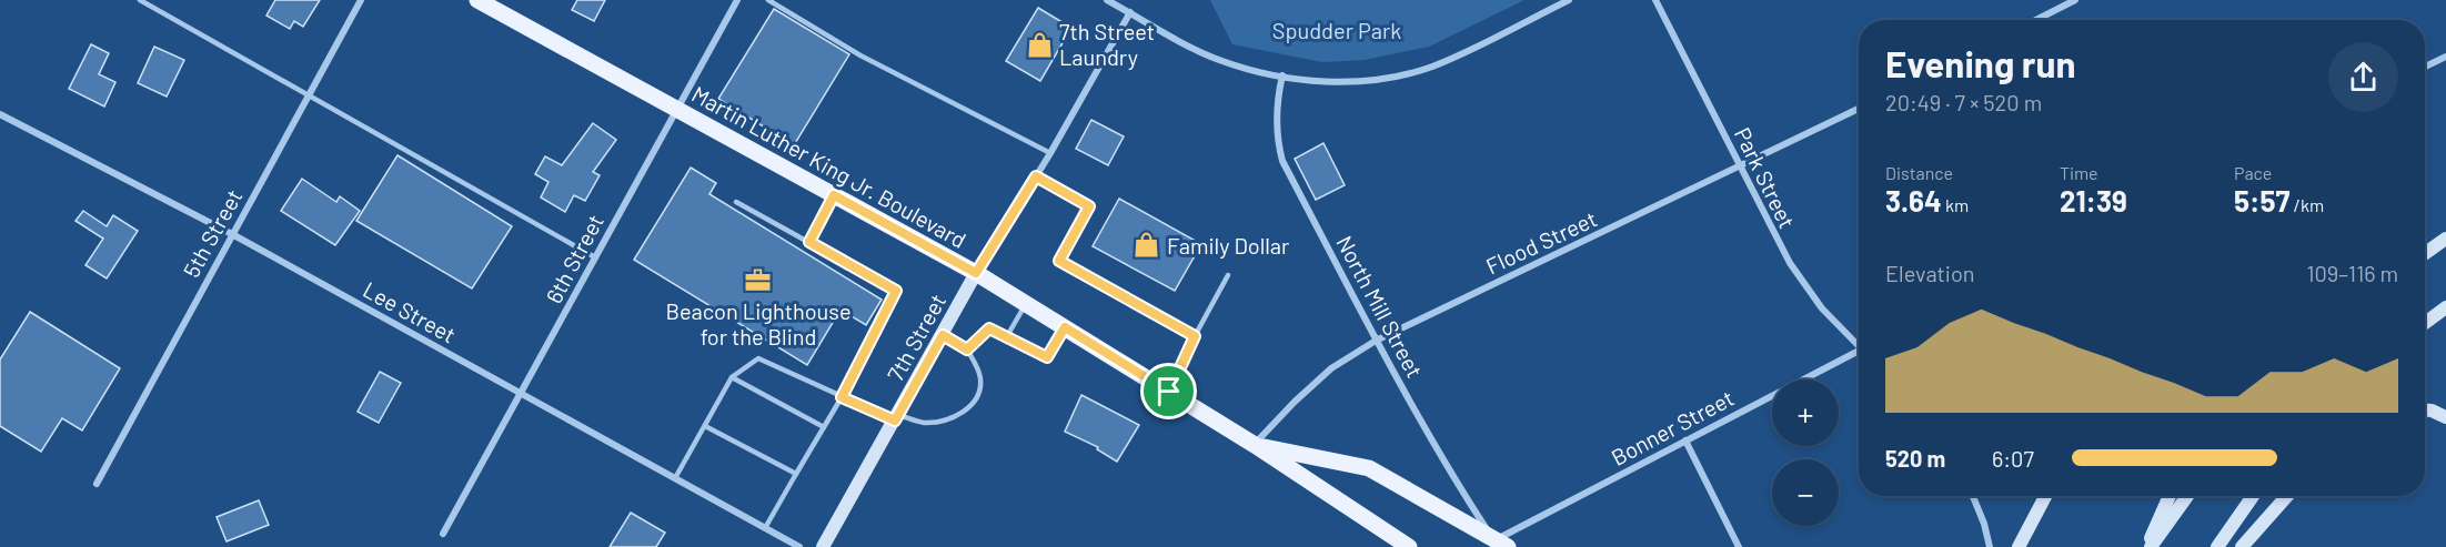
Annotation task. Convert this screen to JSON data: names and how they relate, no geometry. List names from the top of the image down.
{
  "streets": {
    "main road": ["Martin Luther King Jr. Boulevard"],
    "street": [
      "Park Street",
      "5th Street",
      "Flood Street",
      "6th Street",
      "North Mill Street",
      "Lee Street",
      "7th Street",
      "Bonner Street"
    ]
  },
  "crossings": [
    ["Martin Luther King Jr. Boulevard", "Flood Street"],
    ["Martin Luther King Jr. Boulevard", "6th Street"],
    ["Martin Luther King Jr. Boulevard", "North Mill Street"],
    ["Martin Luther King Jr. Boulevard", "7th Street"],
    ["Martin Luther King Jr. Boulevard", "Bonner Street"],
    ["Park Street", "Flood Street"],
    ["5th Street", "Lee Street"],
    ["Flood Street", "North Mill Street"],
    ["6th Street", "Lee Street"],
    ["North Mill Street", "Bonner Street"]
  ],
  "parks": ["Spudder Park"],
  "places": {
    "shop": ["7th Street Laundry", "Family Dollar"],
    "office": ["Beacon Lighthouse for the Blind"]
  },
  "page": {
    "heading": ["Evening run", "20:49 · 7 × 520 m"],
    "stats": [
      ["Distance", "3.64 km"],
      ["Time", "21:39"],
      ["Pace", "5:57 /km"]
    ],
    "chart": ["Elevation", "109–116 m"],
    "map_buttons": ["+", "−"],
    "list": [
      {
        "name": "520 m",
        "note": "6:07"
      }
    ]
  }
}
